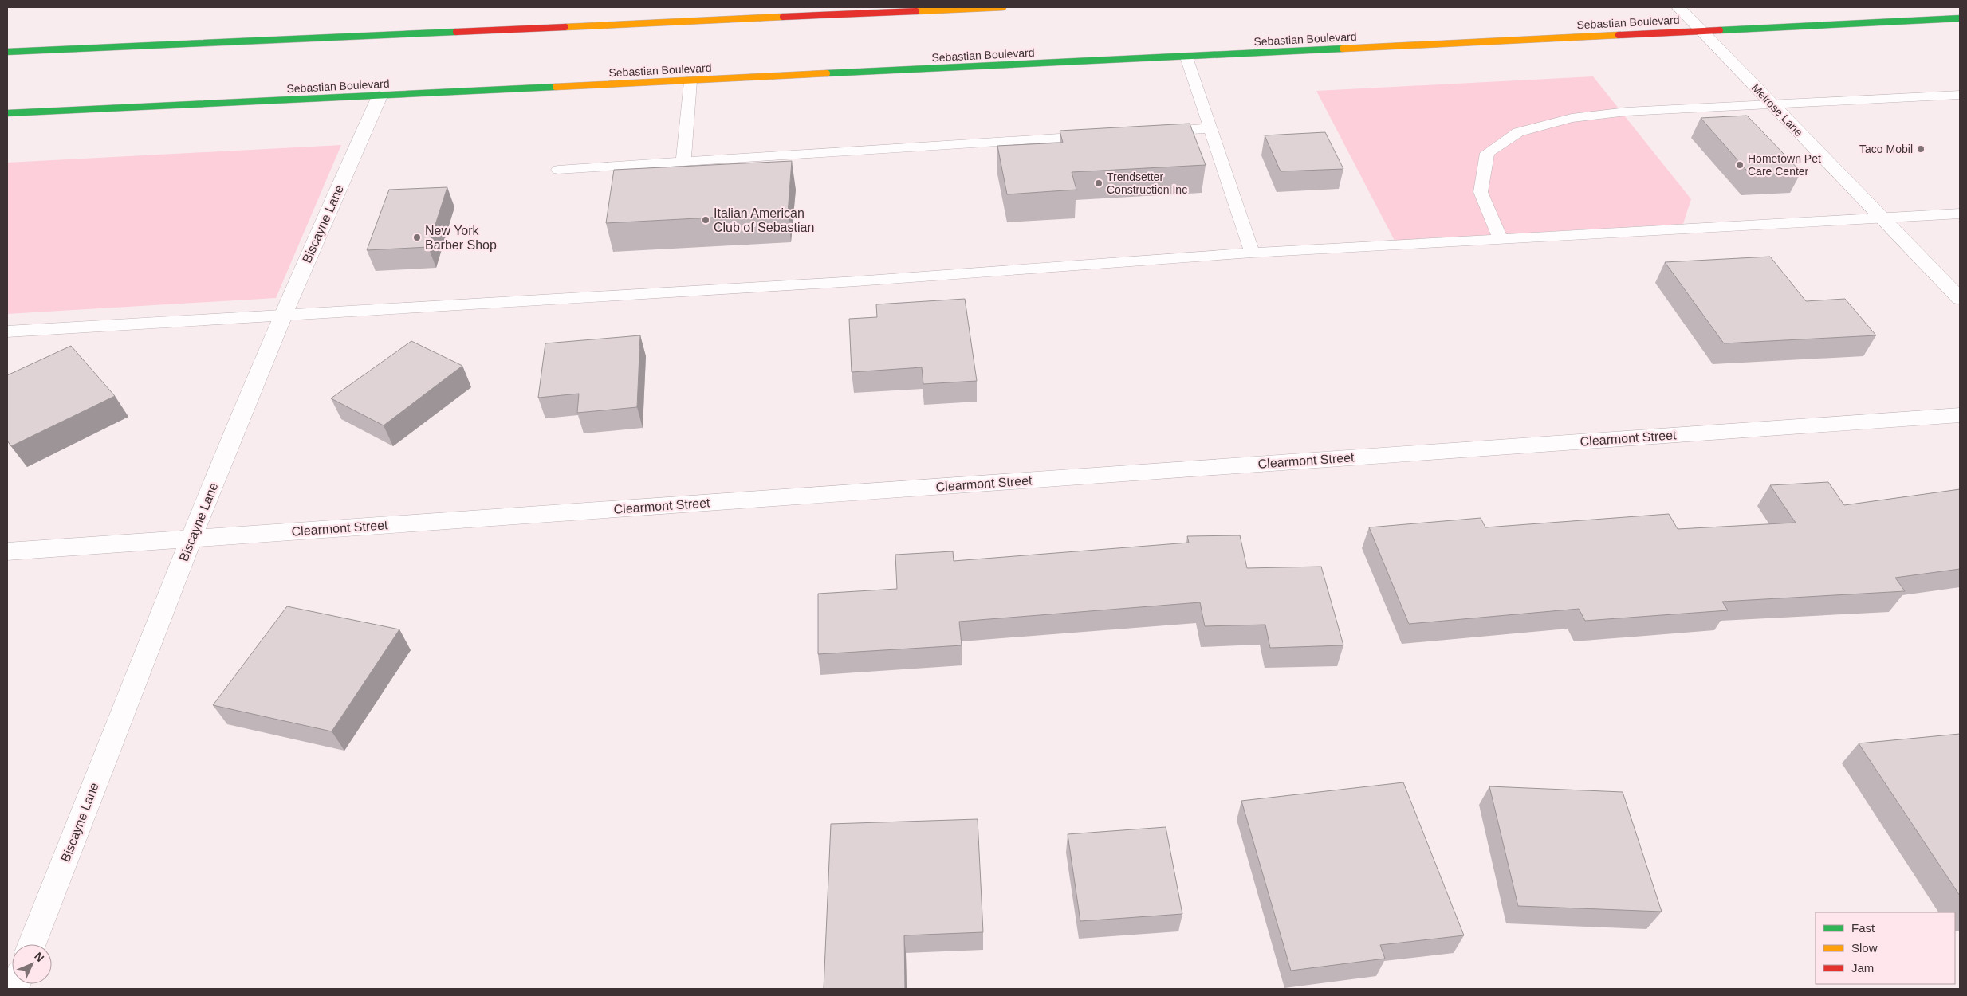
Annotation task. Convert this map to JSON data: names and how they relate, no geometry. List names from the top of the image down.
{
  "streets": {
    "main road": ["Sebastian Boulevard"],
    "street": ["Melrose Lane", "Biscayne Lane", "Clearmont Street"]
  },
  "crossings": [
    ["Sebastian Boulevard", "Melrose Lane"],
    ["Sebastian Boulevard", "Biscayne Lane"],
    ["Biscayne Lane", "Clearmont Street"]
  ],
  "places": [
    "Taco Mobil",
    "Hometown Pet Care Center",
    "Trendsetter Construction Inc",
    "Italian American Club of Sebastian",
    "New York Barber Shop"
  ],
  "legend": ["Fast", "Slow", "Jam"],
  "north": "top right"
}
